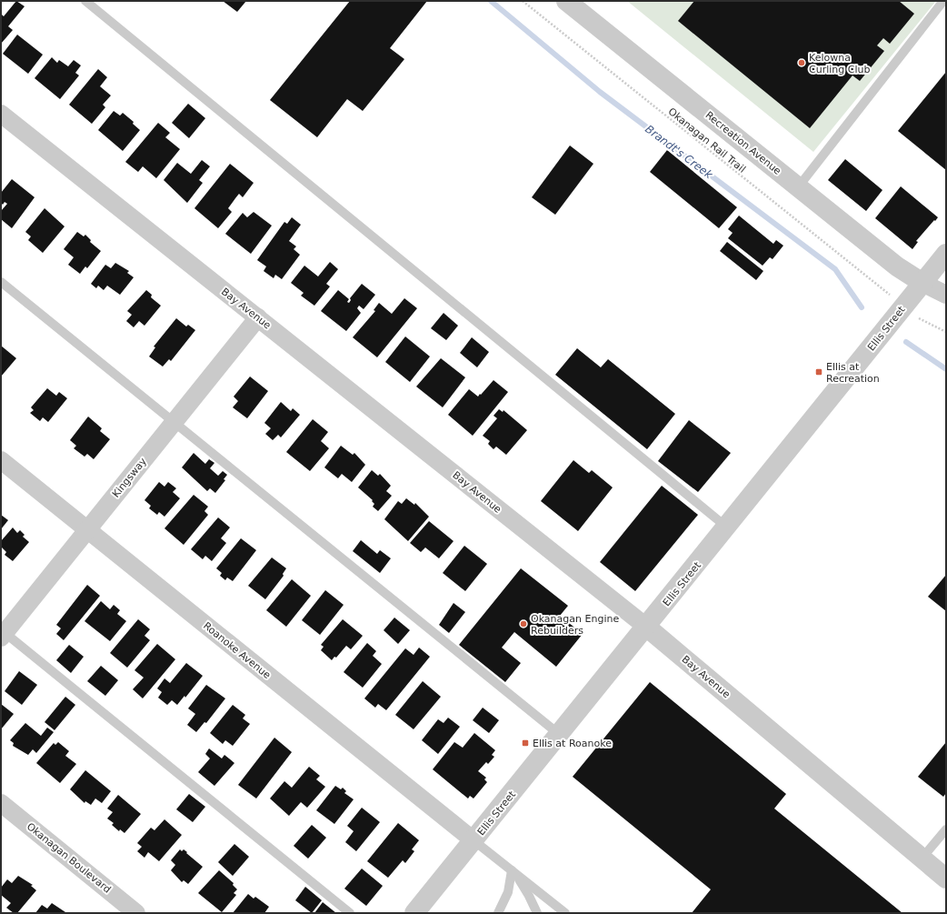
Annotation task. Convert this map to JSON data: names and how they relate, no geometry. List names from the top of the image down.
{
  "streets": {
    "street": [
      "Recreation Avenue",
      "Bay Avenue",
      "Ellis Street",
      "Kingsway",
      "Roanoke Avenue",
      "Okanagan Boulevard"
    ],
    "path": ["Okanagan Rail Trail"]
  },
  "crossings": [
    ["Recreation Avenue", "Ellis Street"],
    ["Bay Avenue", "Ellis Street"],
    ["Bay Avenue", "Kingsway"],
    ["Ellis Street", "Roanoke Avenue"],
    ["Kingsway", "Roanoke Avenue"]
  ],
  "water": ["Brandt's Creek"],
  "places": {
    "other": ["Kelowna Curling Club", "Okanagan Engine Rebuilders"],
    "transit": ["Ellis at Recreation", "Ellis at Roanoke"]
  }
}
